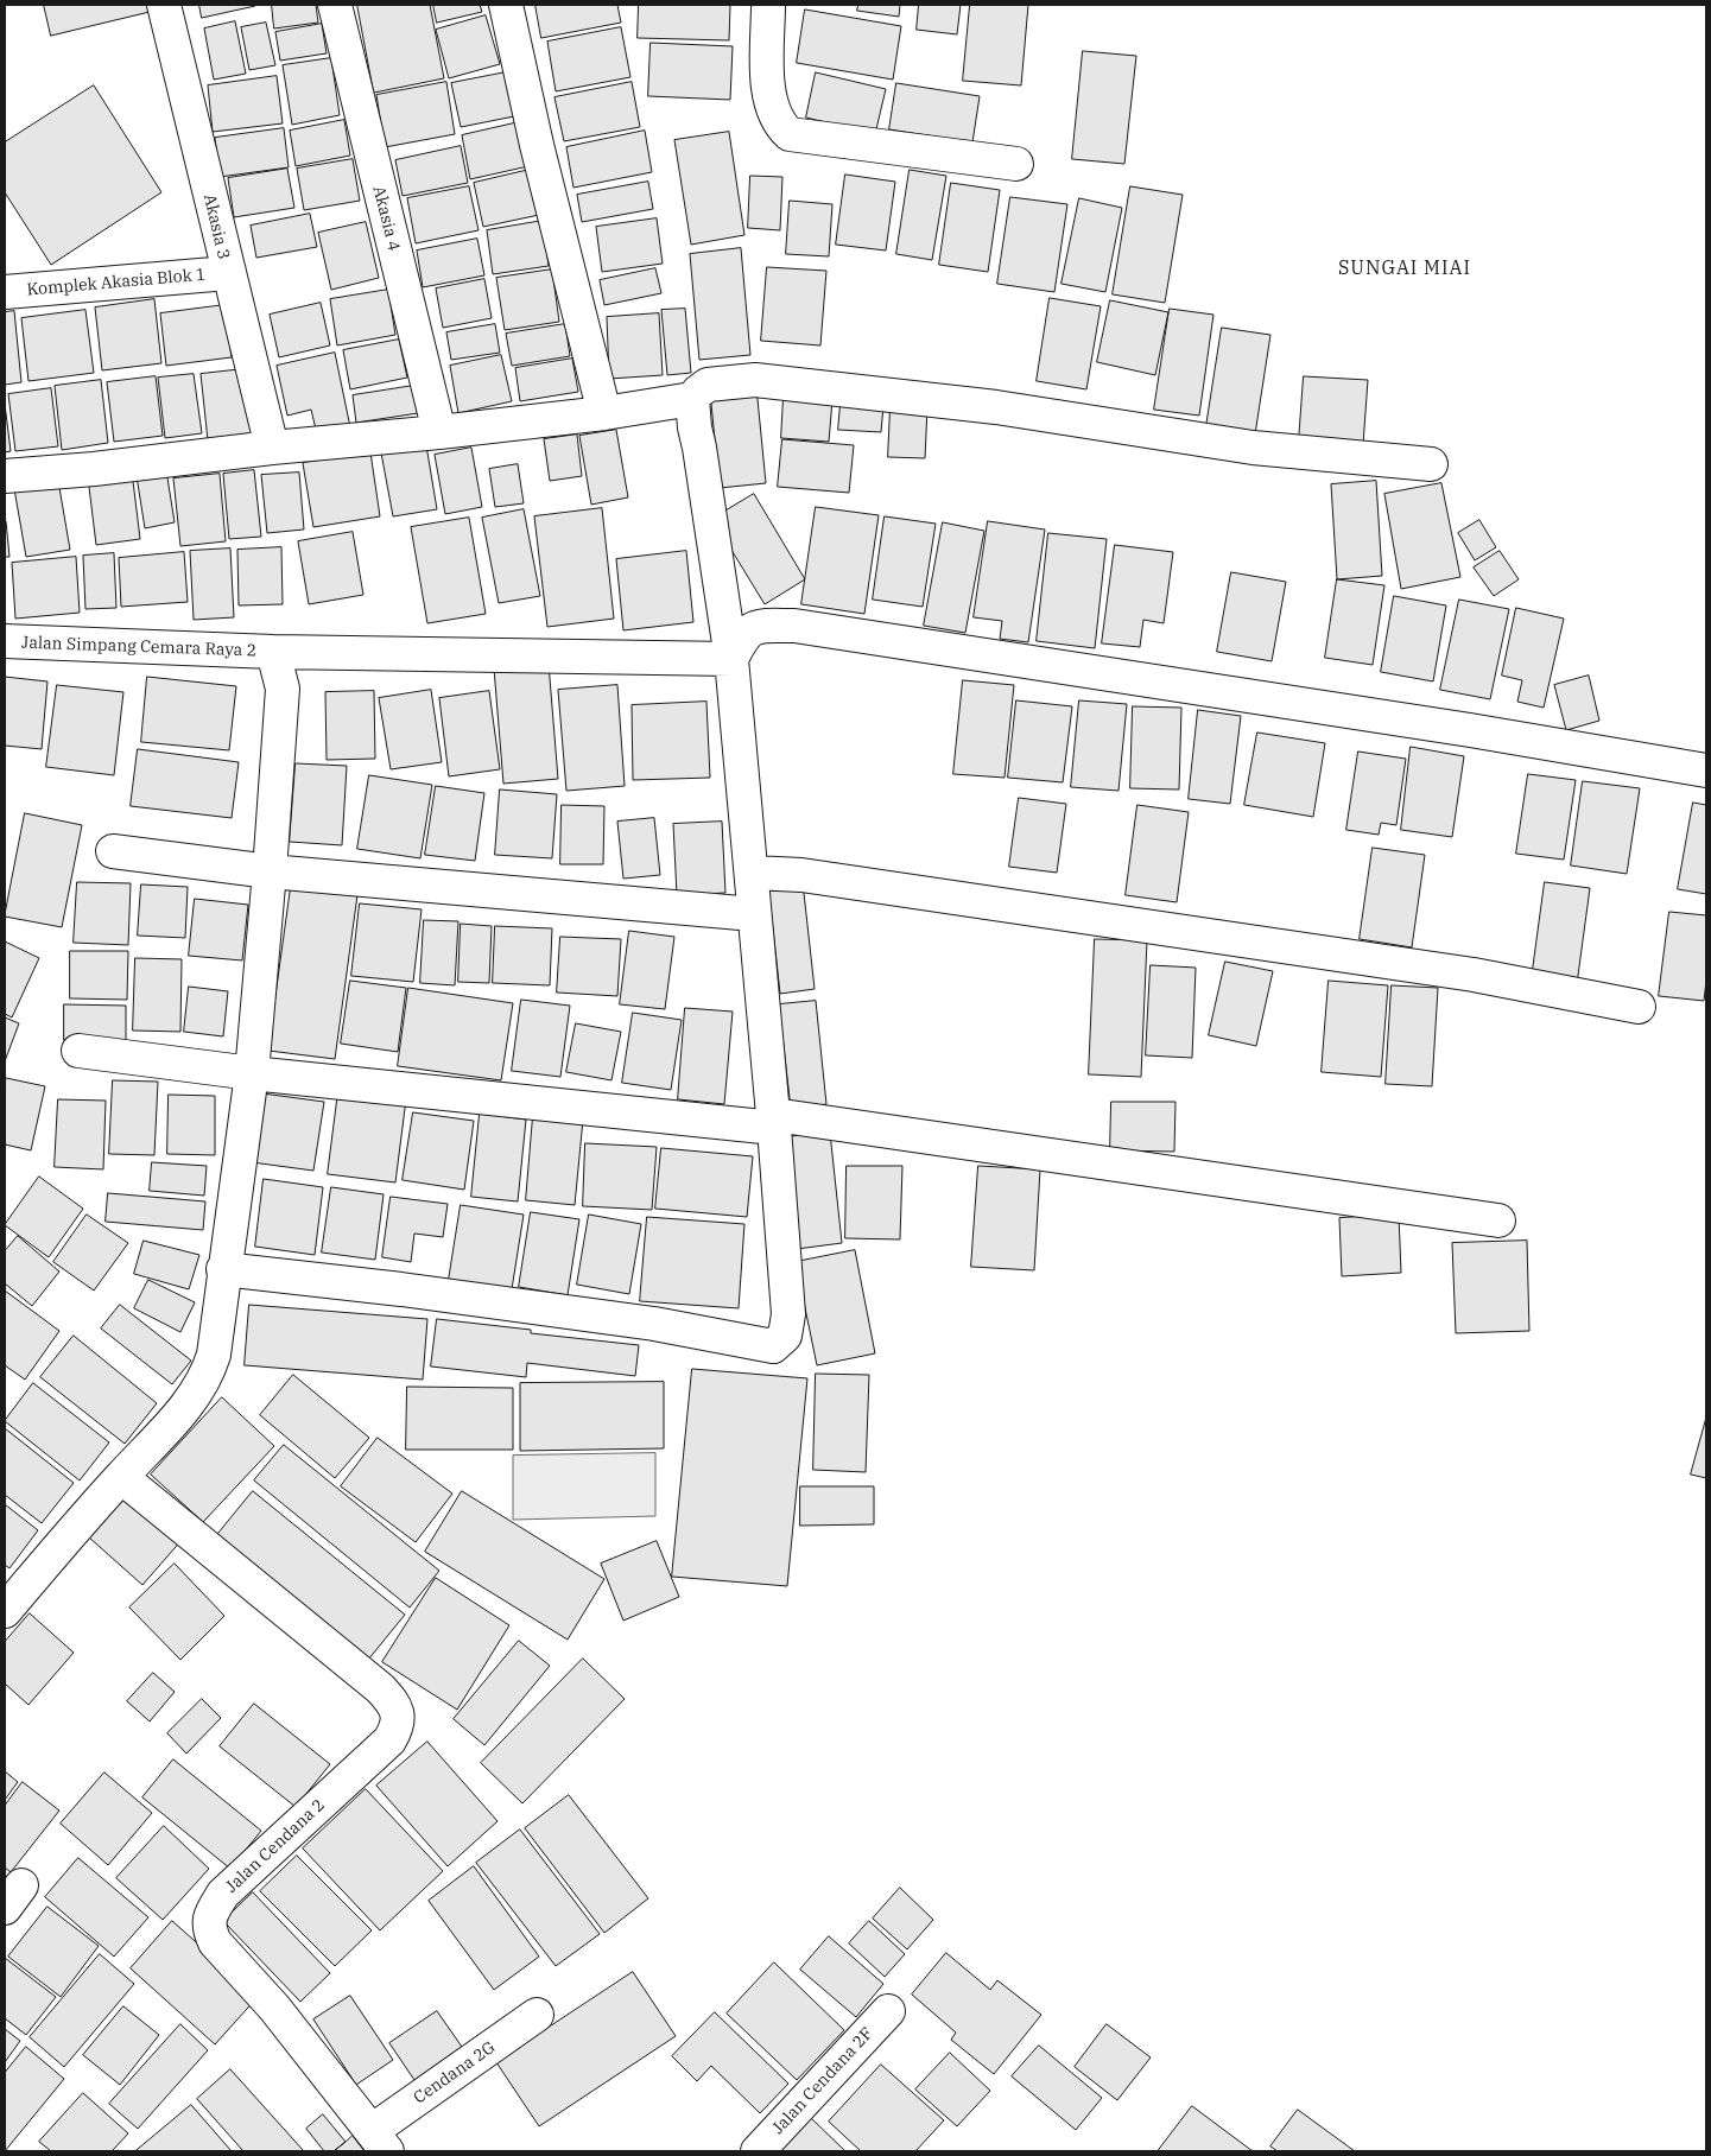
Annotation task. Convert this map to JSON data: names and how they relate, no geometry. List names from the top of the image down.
{
  "streets": {
    "street": [
      "Akasia 4",
      "Akasia 3",
      "Komplek Akasia Blok 1",
      "Jalan Simpang Cemara Raya 2",
      "Jalan Cendana 2",
      "Cendana 2G",
      "Jalan Cendana 2F"
    ]
  },
  "crossings": [
    ["Akasia 3", "Komplek Akasia Blok 1"],
    ["Jalan Cendana 2", "Cendana 2G"]
  ],
  "districts": ["SUNGAI MIAI"]
}
